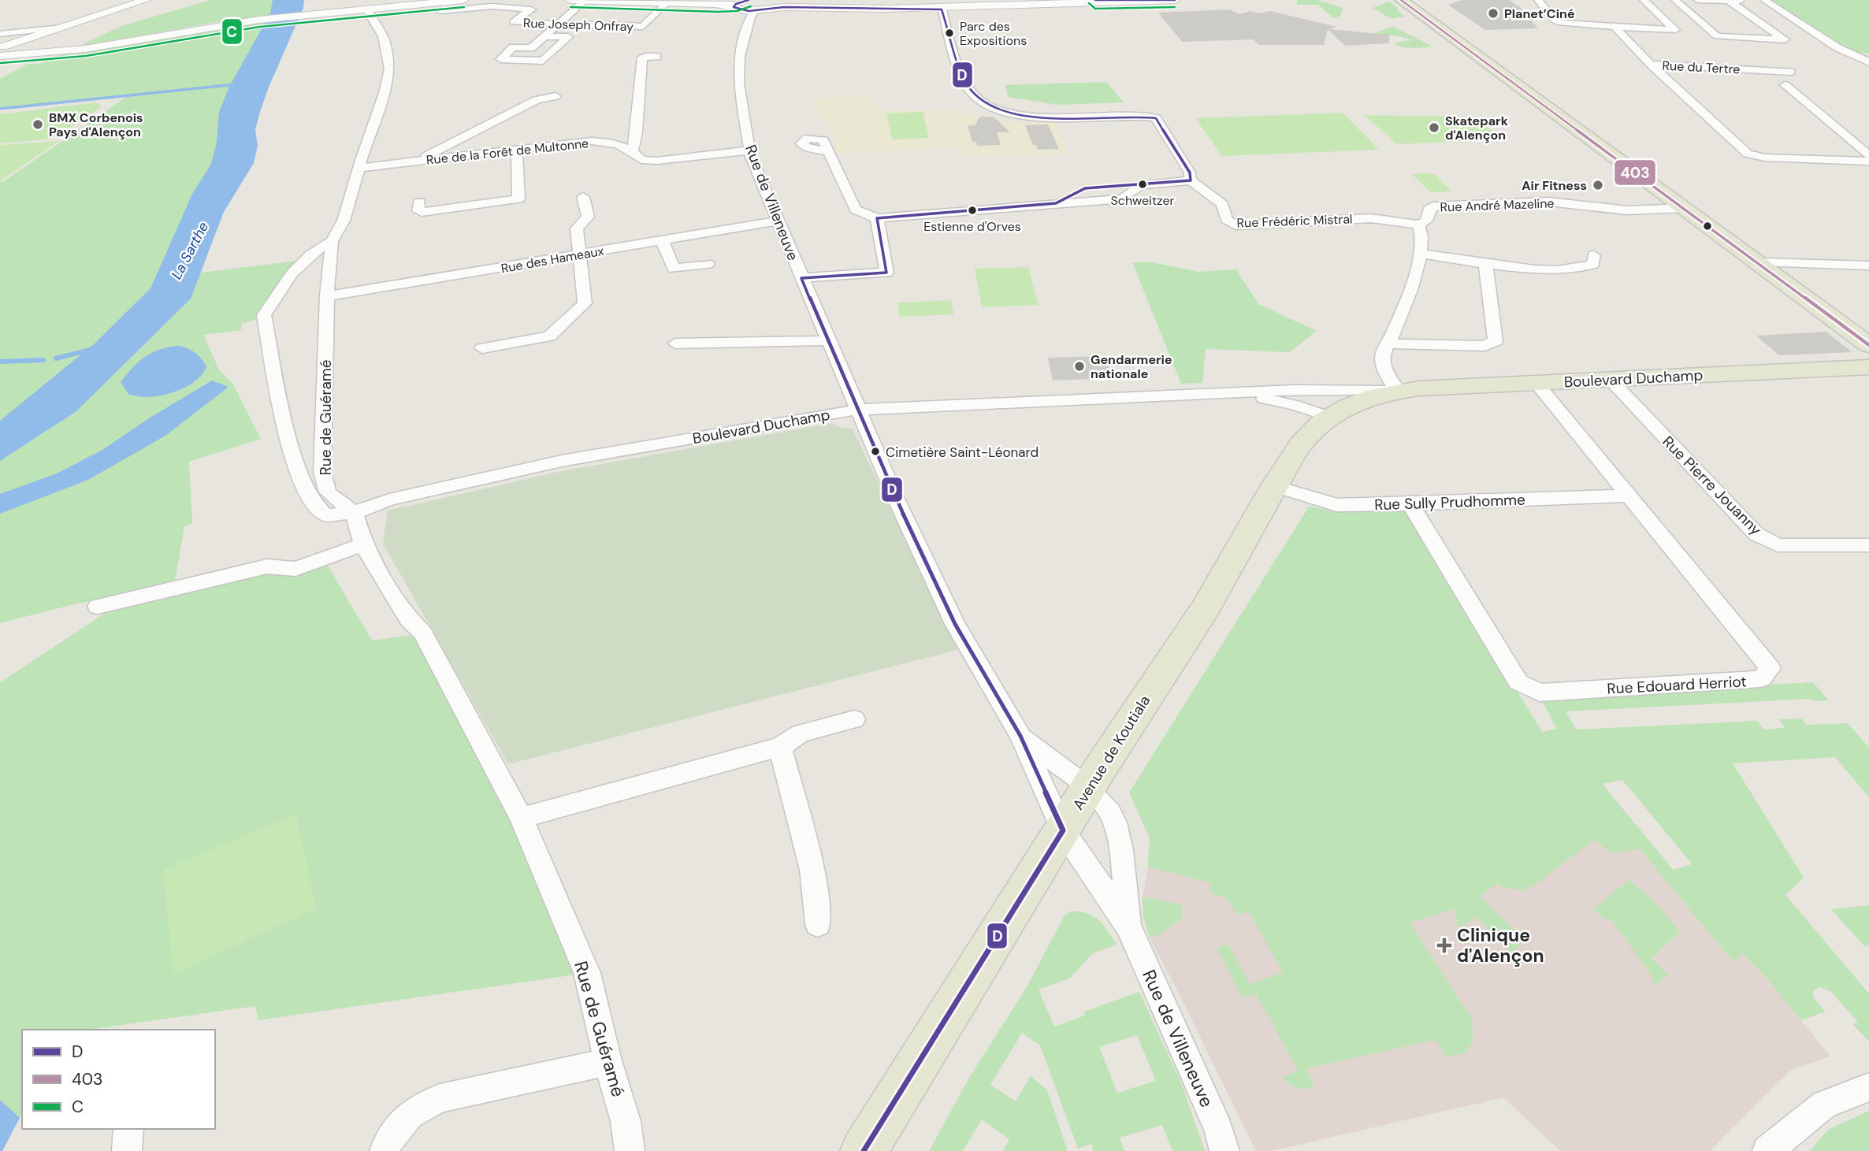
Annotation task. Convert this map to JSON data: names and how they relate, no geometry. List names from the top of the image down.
{
  "streets": {
    "main road": ["Boulevard Duchamp", "Avenue de Koutiala"],
    "street": [
      "Rue Joseph Onfray",
      "Rue du Tertre",
      "Rue de la Forêt de Multonne",
      "Rue de Villeneuve",
      "Rue André Mazeline",
      "Rue Frédéric Mistral",
      "Rue des Hameaux",
      "Rue de Guéramé",
      "Rue Pierre Jouanny",
      "Rue Sully Prudhomme",
      "Rue Edouard Herriot"
    ]
  },
  "crossings": [
    ["Rue de la Forêt de Multonne", "Rue de Villeneuve"],
    ["Rue de la Forêt de Multonne", "Rue de Guéramé"],
    ["Rue de Villeneuve", "Rue des Hameaux"],
    ["Rue de Villeneuve", "Boulevard Duchamp"],
    ["Rue de Villeneuve", "Avenue de Koutiala"],
    ["Rue André Mazeline", "Rue Frédéric Mistral"],
    ["Rue des Hameaux", "Rue de Guéramé"],
    ["Boulevard Duchamp", "Rue de Guéramé"],
    ["Boulevard Duchamp", "Rue Pierre Jouanny"],
    ["Boulevard Duchamp", "Rue Edouard Herriot"],
    ["Boulevard Duchamp", "Avenue de Koutiala"],
    ["Rue Sully Prudhomme", "Rue Edouard Herriot"],
    ["Rue Sully Prudhomme", "Avenue de Koutiala"]
  ],
  "water": ["La Sarthe"],
  "places": {
    "other": [
      "Planet’Ciné",
      "Parc des Expositions",
      "BMX Corbenois Pays d'Alençon",
      "Skatepark d'Alençon",
      "Schweitzer",
      "Air Fitness",
      "Estienne d'Orves",
      "Gendarmerie nationale",
      "Cimetière Saint-Léonard"
    ],
    "health": ["Clinique d'Alençon"]
  },
  "lines": ["transit line D", "transit line 403", "transit line C"],
  "legend": ["D", "403", "C"]
}
